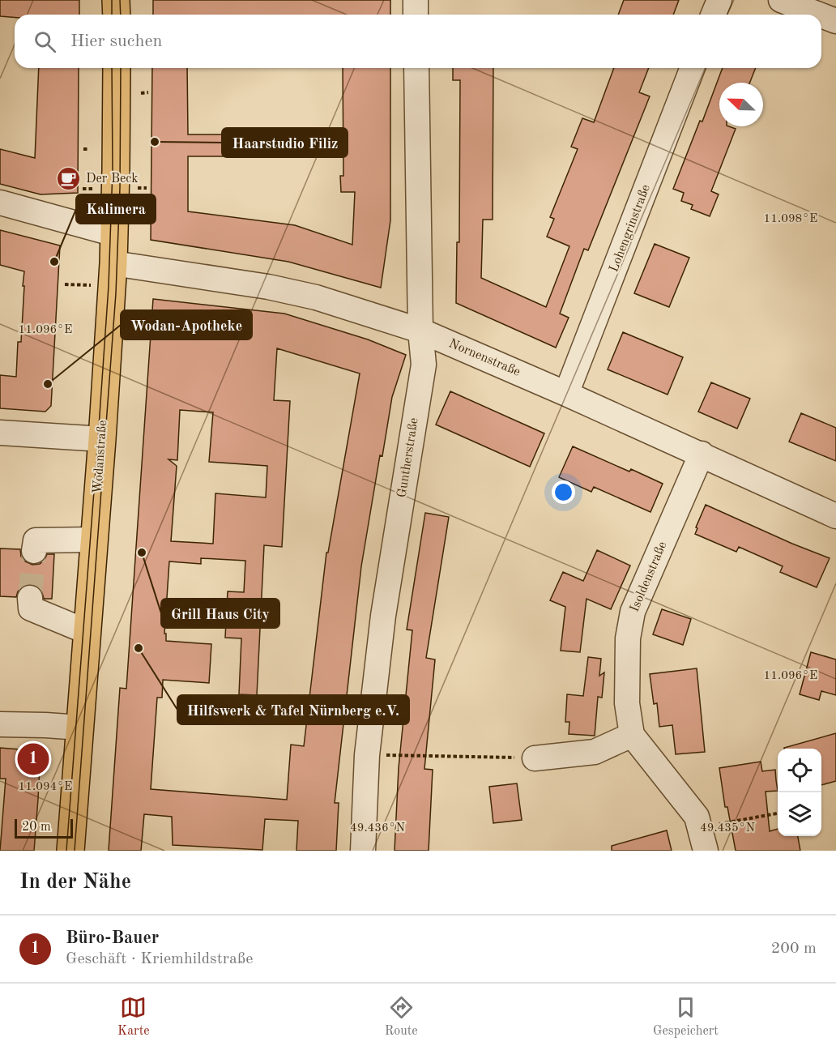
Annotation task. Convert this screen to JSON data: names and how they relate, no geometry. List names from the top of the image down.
{
  "streets": {
    "main road": ["Wodanstraße"],
    "street": [
      "Lohengrinstraße",
      "Nornenstraße",
      "Guntherstraße",
      "Isoldenstraße"
    ]
  },
  "crossings": [
    ["Lohengrinstraße", "Nornenstraße"],
    ["Nornenstraße", "Wodanstraße"],
    ["Nornenstraße", "Guntherstraße"],
    ["Nornenstraße", "Isoldenstraße"]
  ],
  "places": {
    "other": [
      "Haarstudio Filiz",
      "Kalimera",
      "Wodan-Apotheke",
      "Grill Haus City",
      "Hilfswerk & Tafel Nürnberg e.V."
    ],
    "cafe": ["Der Beck"]
  },
  "scale_bar": "20 m",
  "north": "top left",
  "page": {
    "search": "Hier suchen",
    "pins": "1",
    "scale": "20 m",
    "heading": "In der Nähe",
    "list": [
      {
        "mark": "1",
        "name": "Büro-Bauer",
        "note": "Geschäft · Kriemhildstraße",
        "value": "200 m"
      }
    ],
    "nav": ["Karte", "Route", "Gespeichert"]
  },
  "coordinates": [
    "11.098°E",
    "11.096°E",
    "11.094°E",
    "49.436°N",
    "49.435°N"
  ]
}
